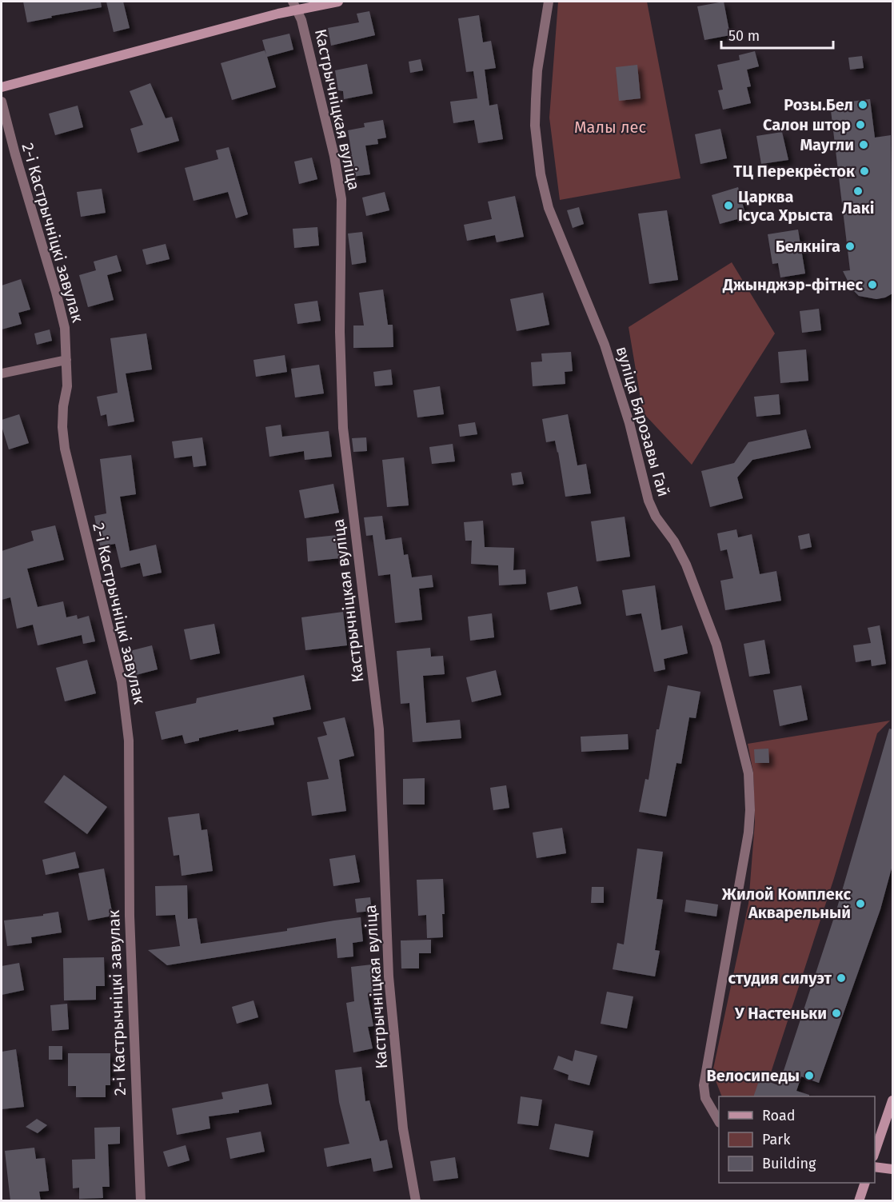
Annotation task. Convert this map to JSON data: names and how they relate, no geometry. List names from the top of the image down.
{
  "streets": {
    "street": ["Кастрычніцкая вуліца", "2-і Кастрычніцкі завулак", "вуліца Бярозавы Гай"]
  },
  "parks": ["Малы лес"],
  "places": [
    "Розы.Бел",
    "Салон штор",
    "Маугли",
    "ТЦ Перекрёсток",
    "Лакi",
    "Царква Ісуса Хрыста",
    "Белкніга",
    "Джынджэр-фітнес",
    "Жилой Комплекс Акварельный",
    "студия силуэт",
    "У Настеньки",
    "Велосипеды"
  ],
  "legend": ["Road", "Park", "Building"],
  "scale_bar": "50 m"
}
